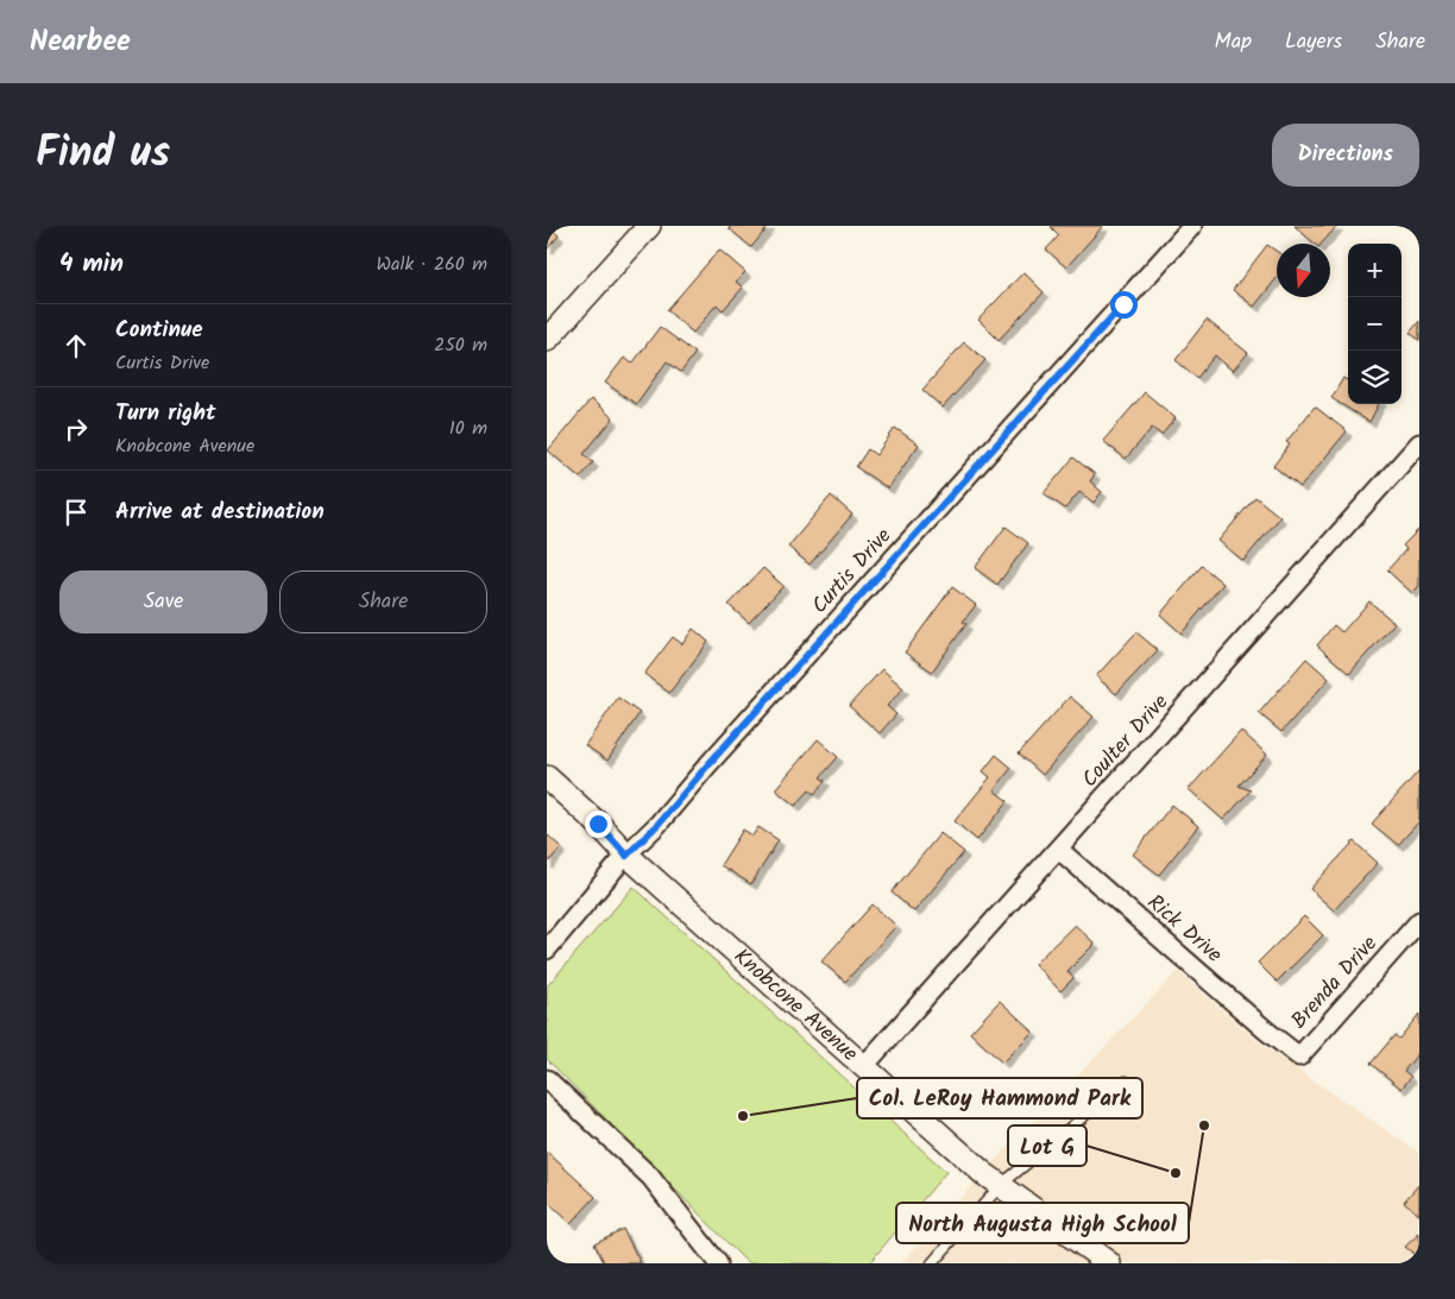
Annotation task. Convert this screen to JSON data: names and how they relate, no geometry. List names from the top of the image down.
{
  "streets": {
    "street": [
      "Curtis Drive",
      "Coulter Drive",
      "Rick Drive",
      "Brenda Drive",
      "Knobcone Avenue"
    ]
  },
  "crossings": [
    ["Curtis Drive", "Knobcone Avenue"],
    ["Coulter Drive", "Rick Drive"],
    ["Coulter Drive", "Knobcone Avenue"],
    ["Rick Drive", "Brenda Drive"]
  ],
  "places": ["Col. LeRoy Hammond Park", "North Augusta High School", "Lot G"],
  "north": "bottom",
  "page": {
    "header": "Nearbee",
    "nav": ["Map", "Layers", "Share"],
    "title": "Find us",
    "buttons": [
      "Directions",
      ["Save", "Share"]
    ],
    "heading": ["4 min", "Walk · 260 m"],
    "map_buttons": ["+", "−"],
    "list": [
      ["Continue", "Curtis Drive", "250 m"],
      ["Turn right", "Knobcone Avenue", "10 m"],
      "Arrive at destination"
    ]
  }
}
